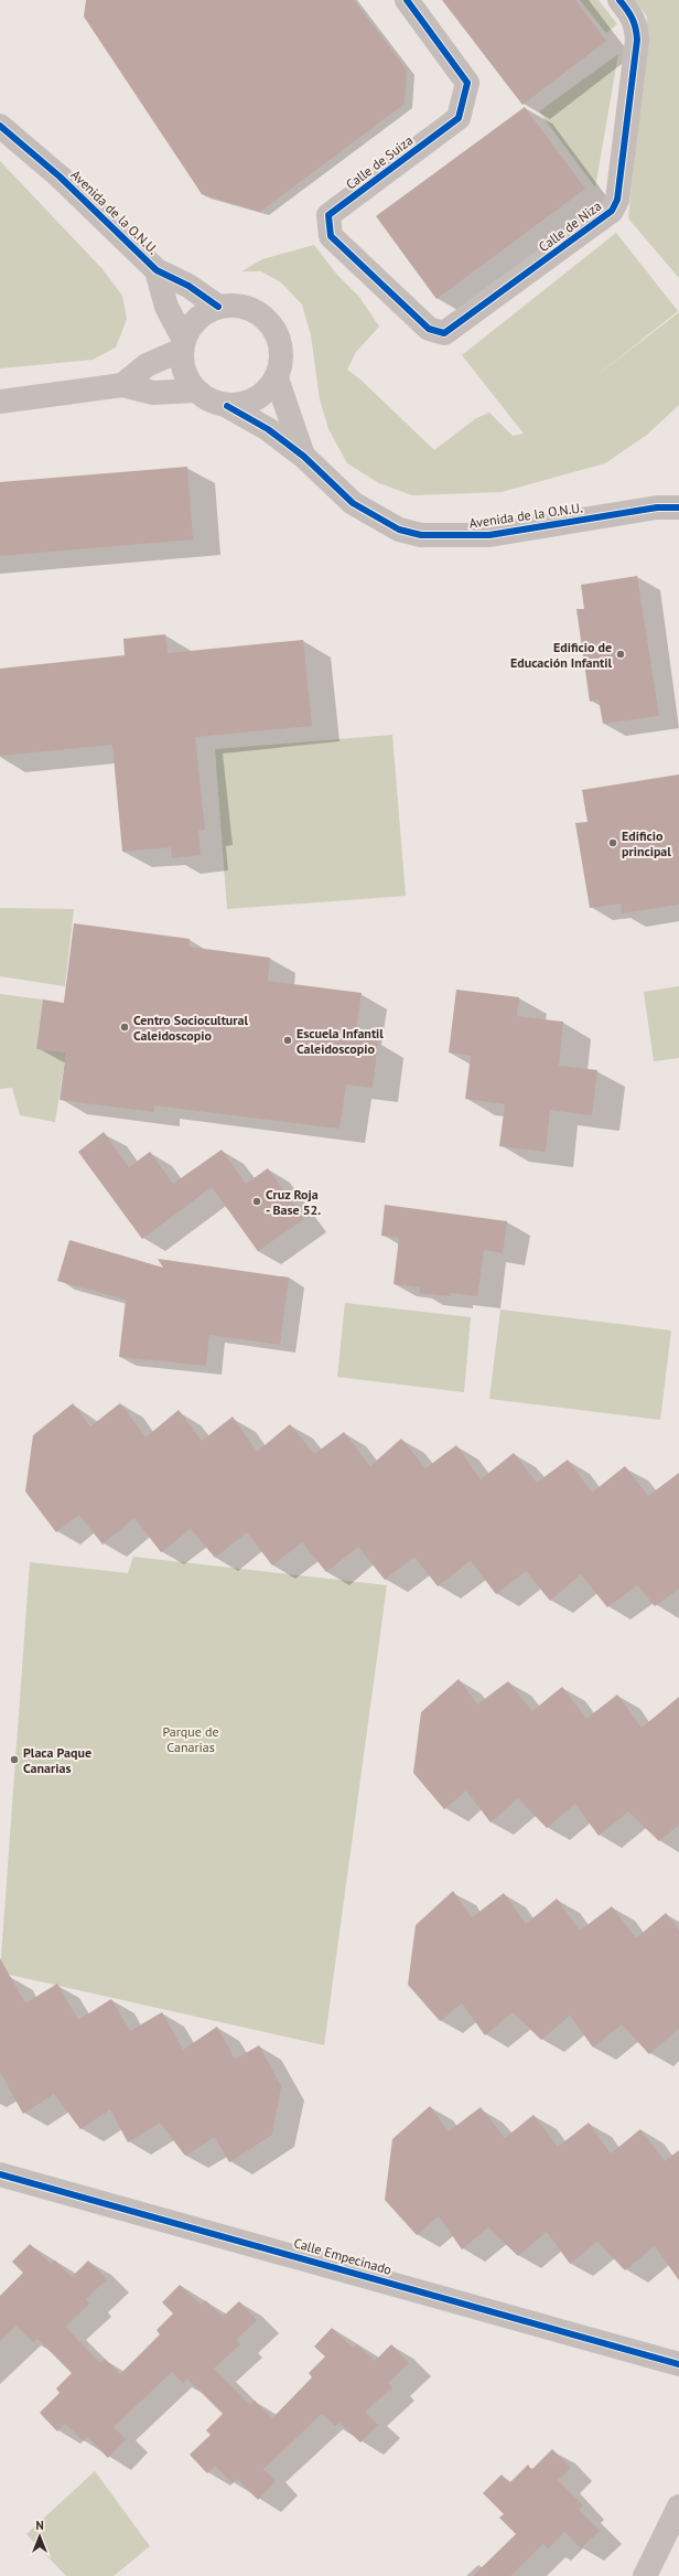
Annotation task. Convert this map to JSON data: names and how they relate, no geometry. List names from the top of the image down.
{
  "streets": {
    "street": [
      "Calle de Suiza",
      "Avenida de la O.N.U.",
      "Calle de Niza",
      "Calle Empecinado"
    ]
  },
  "crossings": [
    ["Calle de Suiza", "Calle de Niza"]
  ],
  "parks": ["Parque de Canarias"],
  "places": [
    "Edificio de Educación Infantil",
    "Edificio principal",
    "Centro Sociocultural Caleidoscopio",
    "Escuela Infantil Caleidoscopio",
    "Cruz Roja - Base 52.",
    "Placa Paque Canarias"
  ],
  "north": "top"
}
